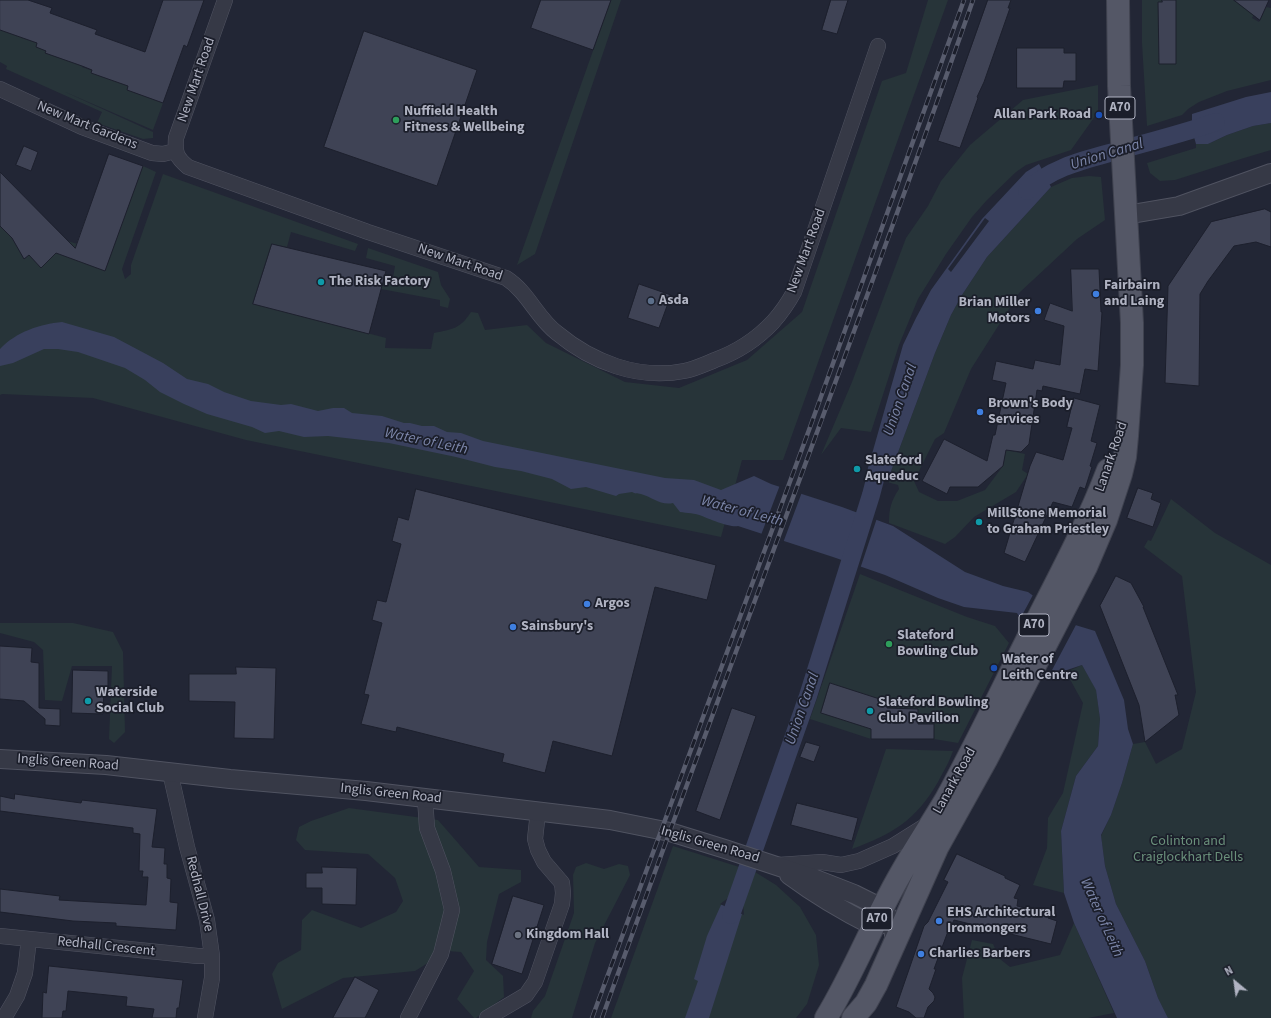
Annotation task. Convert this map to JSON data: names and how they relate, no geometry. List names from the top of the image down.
{
  "streets": {
    "main road": ["A70", "Lanark Road"],
    "street": [
      "New Mart Road",
      "New Mart Gardens",
      "Inglis Green Road",
      "Redhall Drive",
      "Redhall Crescent"
    ]
  },
  "crossings": [
    ["New Mart Road", "New Mart Gardens"],
    ["A70", "Lanark Road"],
    ["Lanark Road", "Inglis Green Road"],
    ["Inglis Green Road", "Redhall Drive"],
    ["Redhall Drive", "Redhall Crescent"]
  ],
  "water": ["Union Canal", "Water of Leith"],
  "parks": ["Colinton and Craiglockhart Dells"],
  "places": [
    "Allan Park Road",
    "Nuffield Health Fitness & Wellbeing",
    "The Risk Factory",
    "Fairbairn and Laing",
    "Asda",
    "Brian Miller Motors",
    "Brown's Body Services",
    "Slateford Aqueduc",
    "MillStone Memorial to Graham Priestley",
    "Argos",
    "Sainsbury's",
    "Slateford Bowling Club",
    "Water of Leith Centre",
    "Waterside Social Club",
    "Slateford Bowling Club Pavilion",
    "EHS Architectural Ironmongers",
    "Kingdom Hall",
    "Charlies Barbers"
  ],
  "north": "top left"
}
